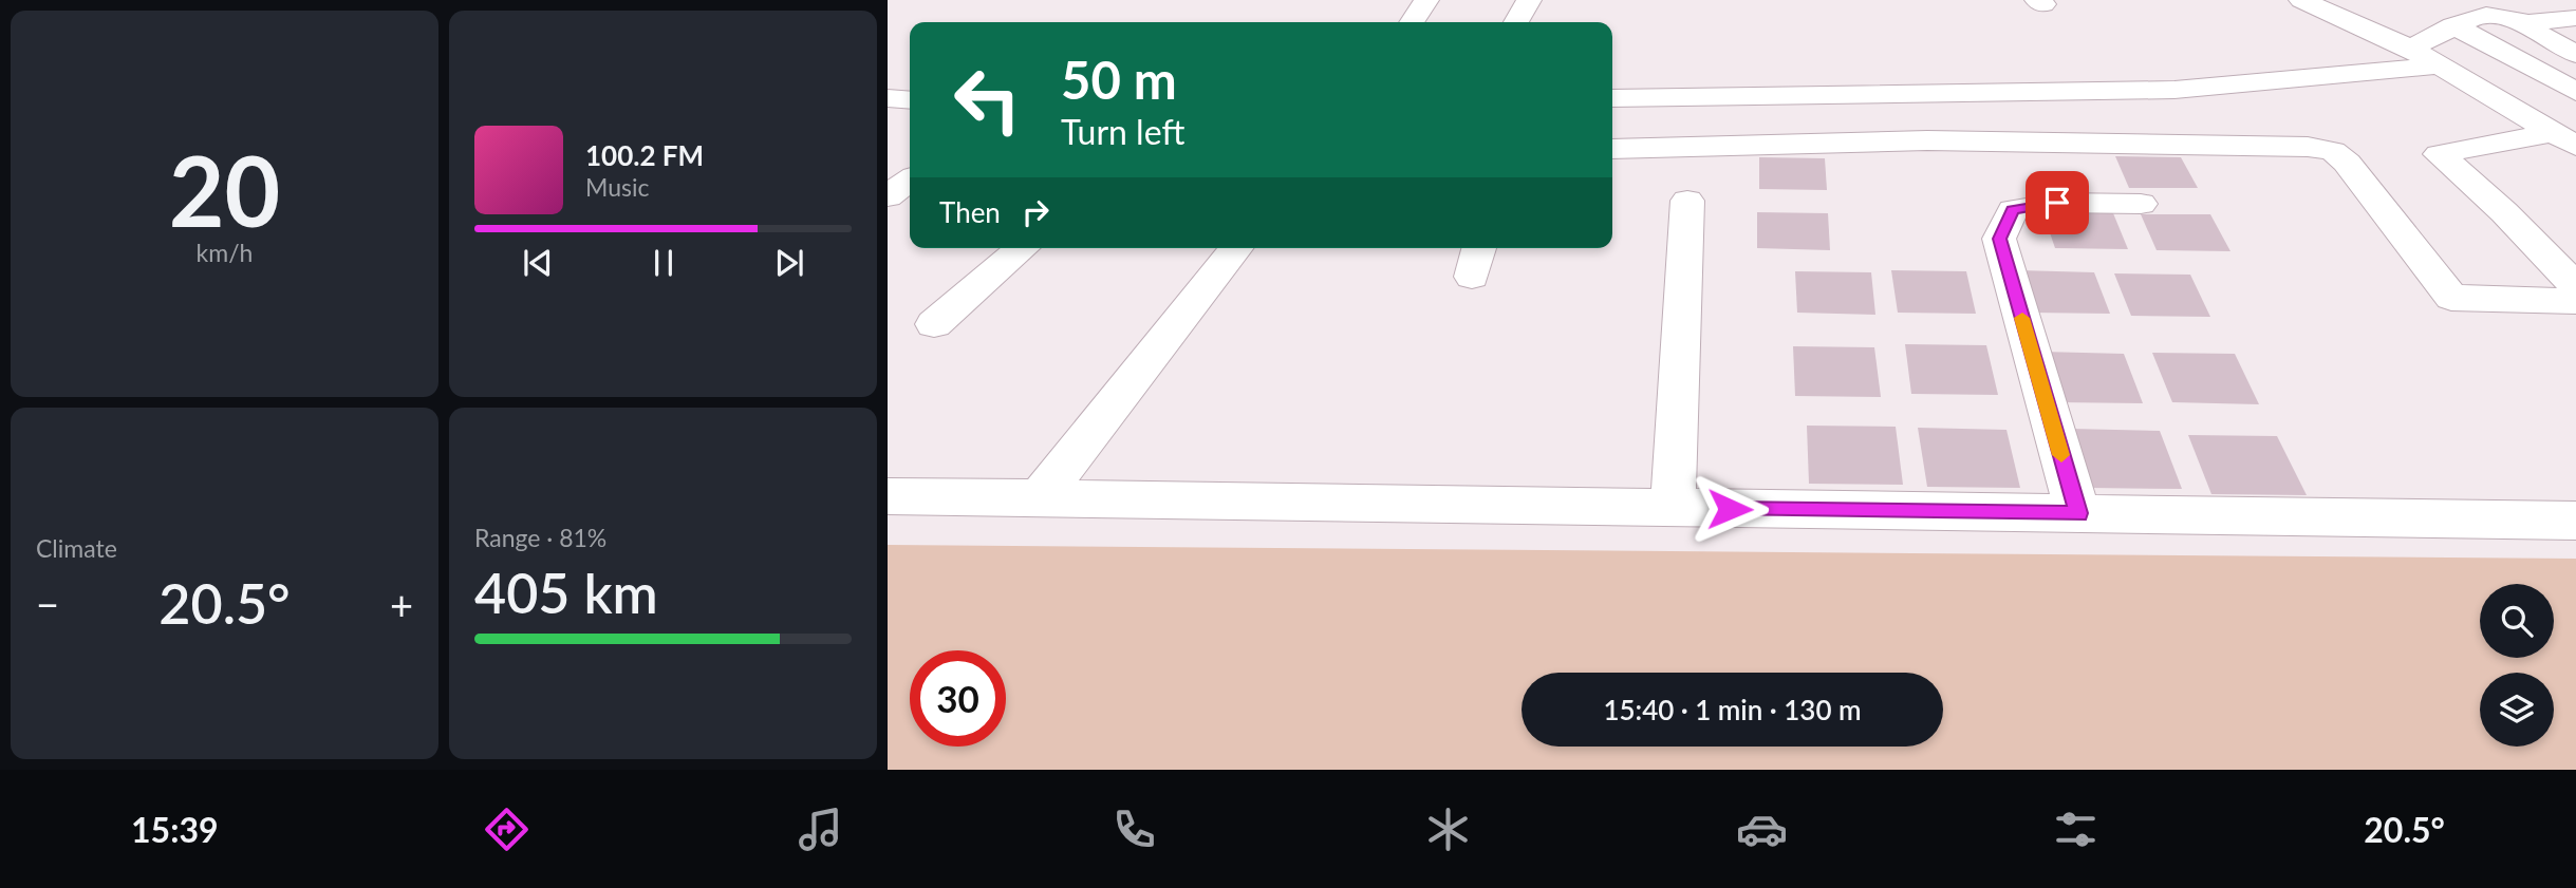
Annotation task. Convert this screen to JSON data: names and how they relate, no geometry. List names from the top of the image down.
{
  "page": {
    "tile": [
      ["20", "km/h"],
      "Climate",
      ["Range · 81%", "405 km"]
    ],
    "turn": ["50 m", "Turn left"],
    "song": ["100.2 FM", "Music"],
    "then": "Then",
    "heat": ["−", "20.5°", "+"],
    "limit": "30",
    "trip": "15:40 · 1 min · 130 m",
    "tabs": ["15:39", "20.5°"]
  }
}
